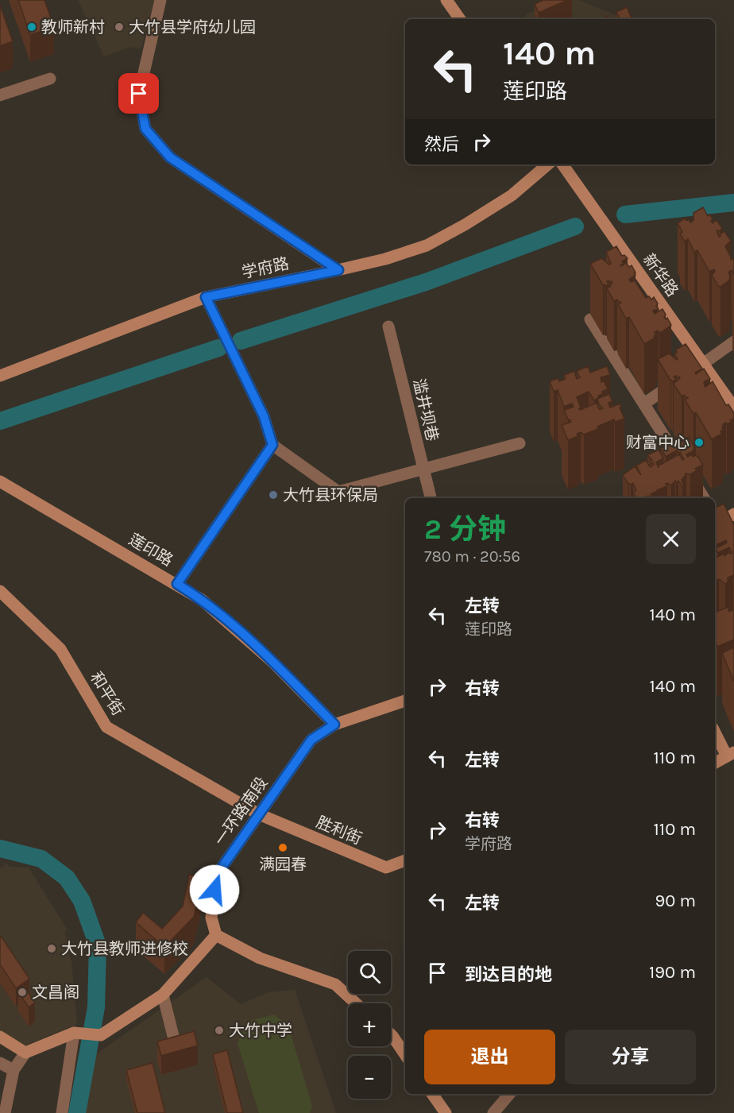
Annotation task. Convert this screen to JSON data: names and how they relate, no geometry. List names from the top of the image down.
{
  "streets": {
    "street": [
      "学府路",
      "新华路",
      "滥井坝巷",
      "莲印路",
      "和平街",
      "一环路南段",
      "胜利街"
    ]
  },
  "crossings": [
    ["莲印路", "一环路南段"],
    ["和平街", "一环路南段"],
    ["和平街", "胜利街"],
    ["一环路南段", "胜利街"]
  ],
  "places": [
    "教师新村",
    "大竹县学府幼儿园",
    "财富中心",
    "大竹县环保局",
    "满园春",
    "大竹县教师进修校",
    "文昌阁",
    "大竹中学"
  ],
  "page": {
    "turn": ["140 m", "莲印路"],
    "then": "然后",
    "heading": ["2 分钟", "780 m · 20:56"],
    "list": [
      {
        "name": "左转",
        "note": "莲印路",
        "value": "140 m"
      },
      {
        "name": "右转",
        "value": "140 m"
      },
      {
        "name": "左转",
        "value": "110 m"
      },
      {
        "name": "右转",
        "note": "学府路",
        "value": "110 m"
      },
      {
        "name": "左转",
        "value": "90 m"
      },
      {
        "name": "到达目的地",
        "value": "190 m"
      }
    ],
    "map_buttons": ["+", "−"],
    "buttons": ["退出", "分享"]
  }
}
